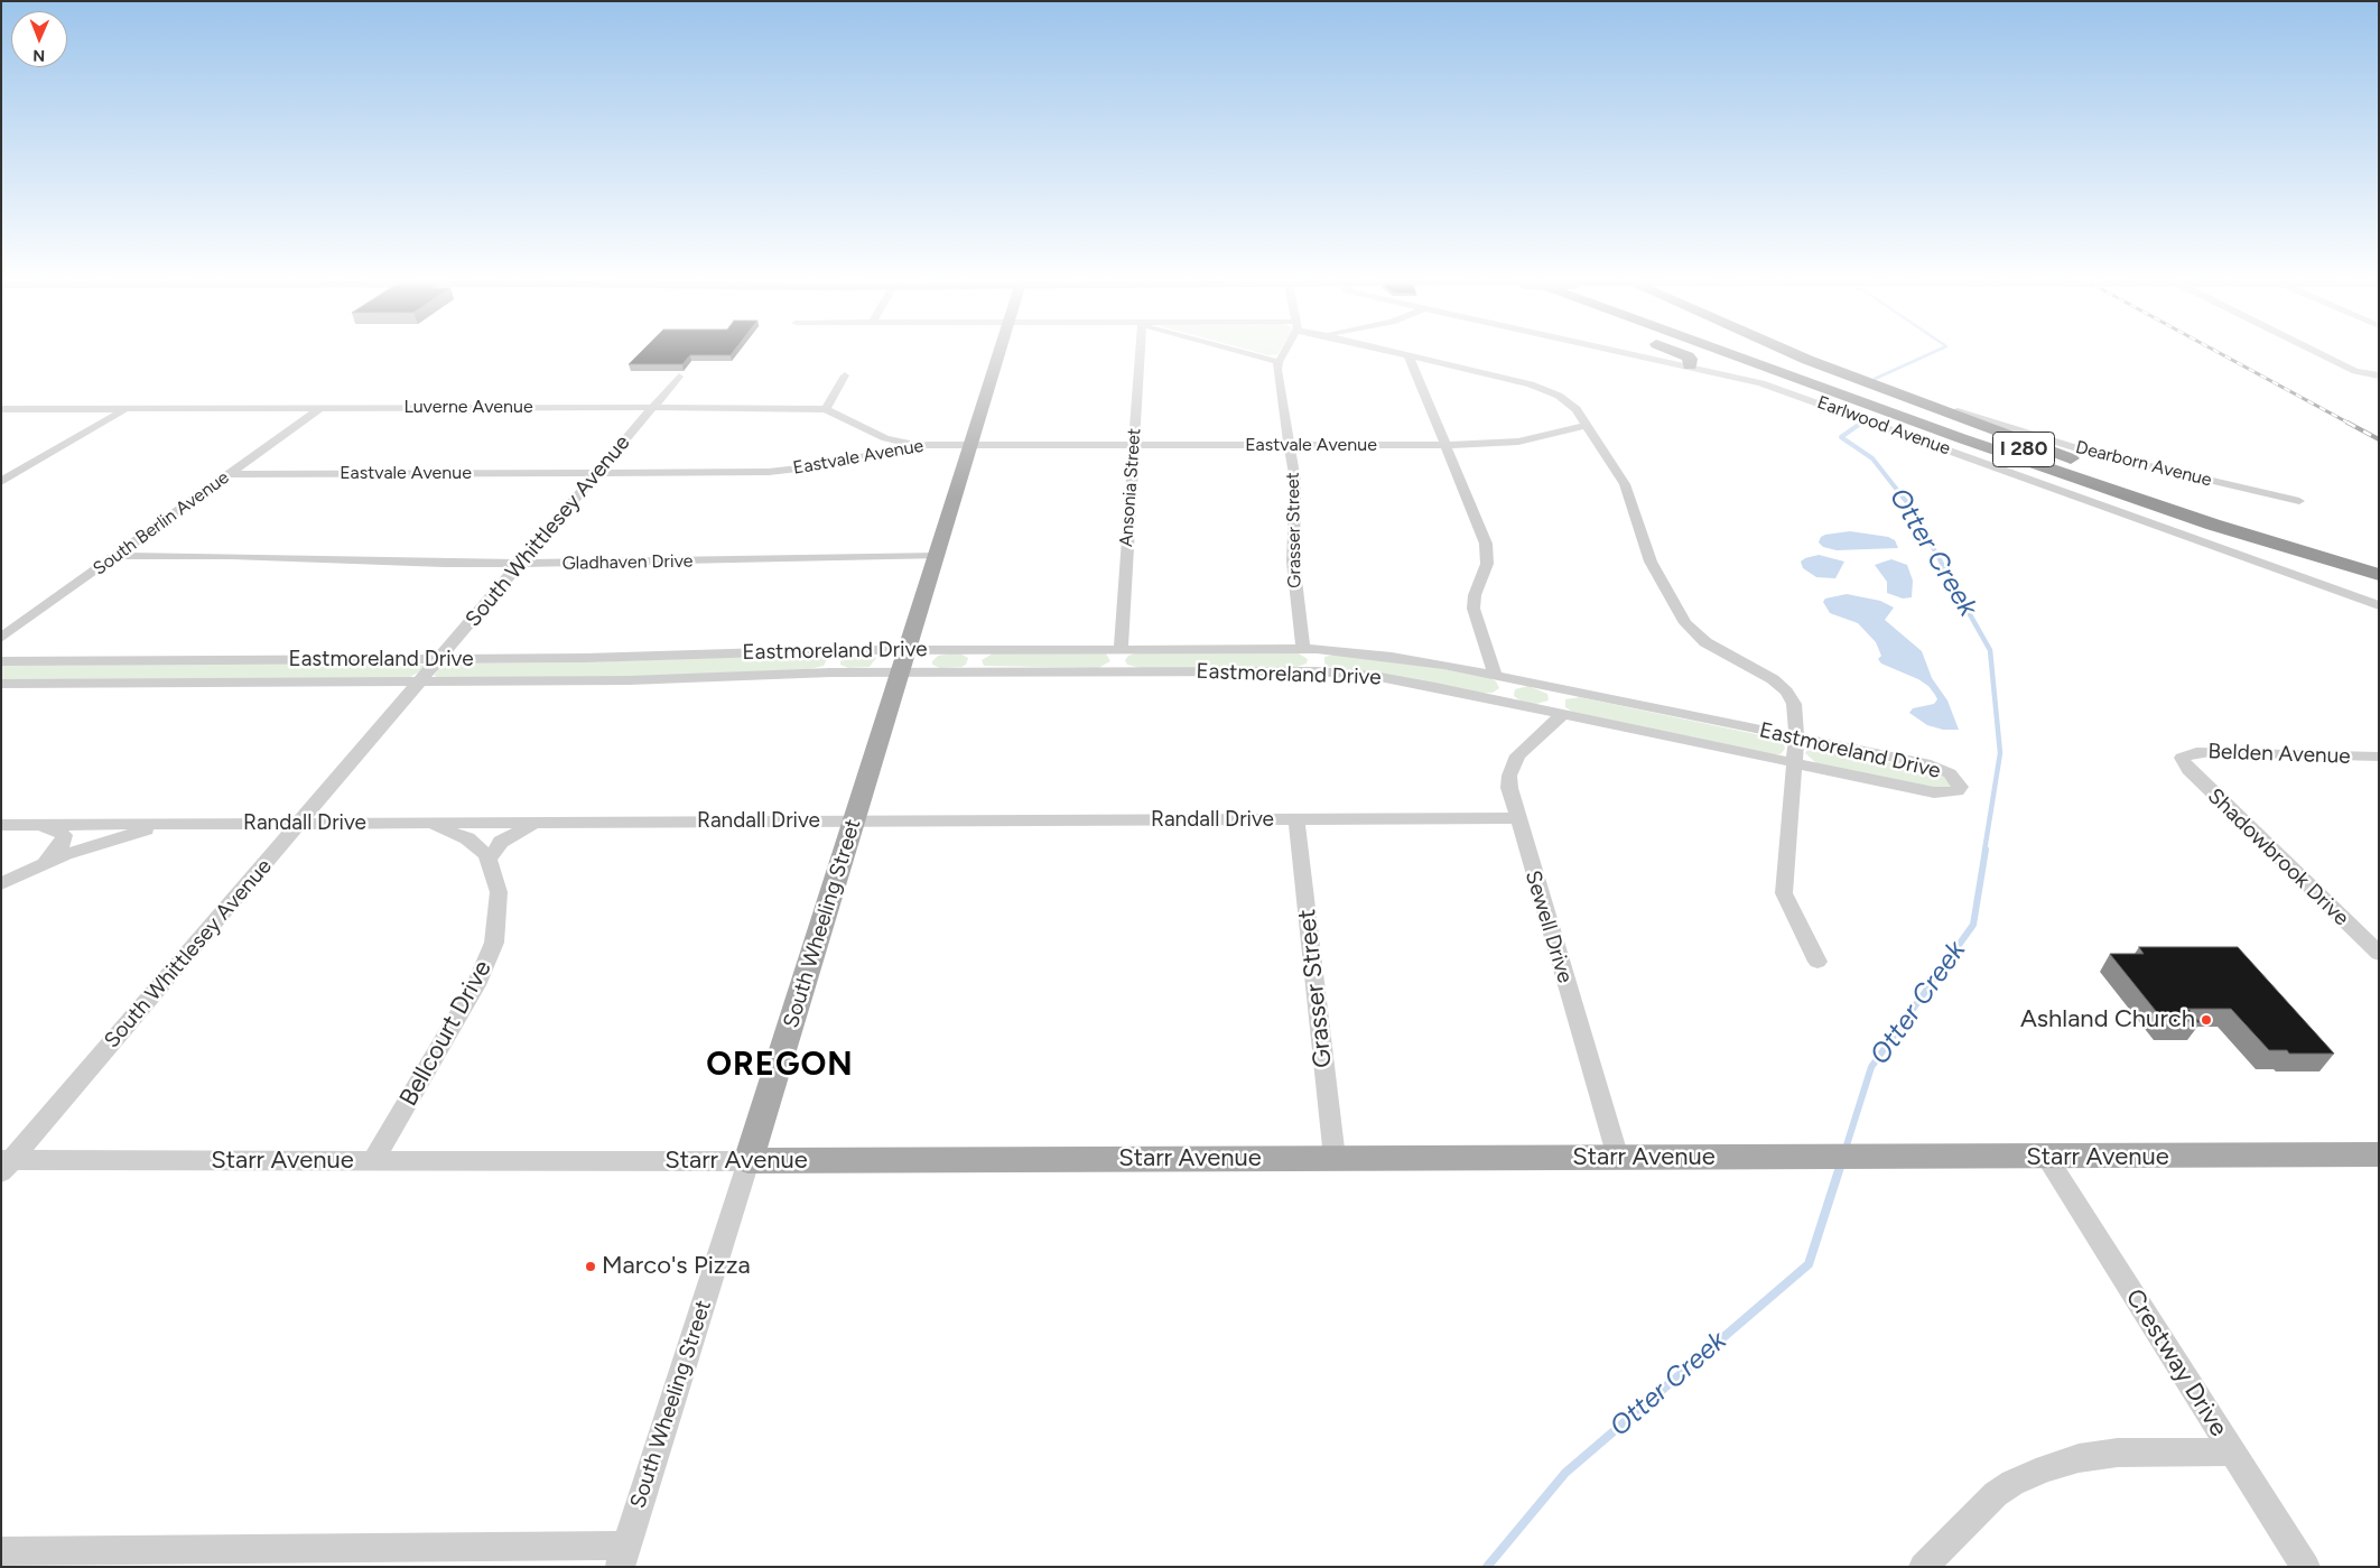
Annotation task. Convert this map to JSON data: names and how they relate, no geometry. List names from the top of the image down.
{
  "streets": {
    "highway": ["I 280"],
    "main road": ["South Wheeling Street", "Starr Avenue"],
    "street": [
      "Luverne Avenue",
      "Earlwood Avenue",
      "Eastvale Avenue",
      "Dearborn Avenue",
      "Ansonia Street",
      "South Berlin Avenue",
      "Grasser Street",
      "South Whittlesey Avenue",
      "Gladhaven Drive",
      "Eastmoreland Drive",
      "Belden Avenue",
      "Randall Drive",
      "Shadowbrook Drive",
      "Sewell Drive",
      "Bellcourt Drive",
      "Crestway Drive"
    ]
  },
  "crossings": [
    ["Luverne Avenue", "Eastvale Avenue"],
    ["Luverne Avenue", "South Berlin Avenue"],
    ["Luverne Avenue", "South Whittlesey Avenue"],
    ["Eastvale Avenue", "Ansonia Street"],
    ["Eastvale Avenue", "South Berlin Avenue"],
    ["Eastvale Avenue", "Grasser Street"],
    ["Eastvale Avenue", "South Whittlesey Avenue"],
    ["Eastvale Avenue", "South Wheeling Street"],
    ["Ansonia Street", "Eastmoreland Drive"],
    ["South Berlin Avenue", "Gladhaven Drive"],
    ["Grasser Street", "Eastmoreland Drive"],
    ["Grasser Street", "Randall Drive"],
    ["Grasser Street", "Starr Avenue"],
    ["South Whittlesey Avenue", "Gladhaven Drive"],
    ["South Whittlesey Avenue", "Eastmoreland Drive"],
    ["South Whittlesey Avenue", "Randall Drive"],
    ["South Whittlesey Avenue", "Starr Avenue"],
    ["Gladhaven Drive", "South Wheeling Street"],
    ["Eastmoreland Drive", "South Wheeling Street"],
    ["Eastmoreland Drive", "Sewell Drive"],
    ["Belden Avenue", "Shadowbrook Drive"],
    ["Randall Drive", "South Wheeling Street"],
    ["Randall Drive", "Sewell Drive"],
    ["Randall Drive", "Bellcourt Drive"],
    ["South Wheeling Street", "Starr Avenue"],
    ["Sewell Drive", "Starr Avenue"],
    ["Bellcourt Drive", "Starr Avenue"],
    ["Starr Avenue", "Crestway Drive"]
  ],
  "districts": ["OREGON"],
  "water": ["Otter Creek"],
  "places": ["Ashland Church", "Marco's Pizza"],
  "north": "bottom"
}
